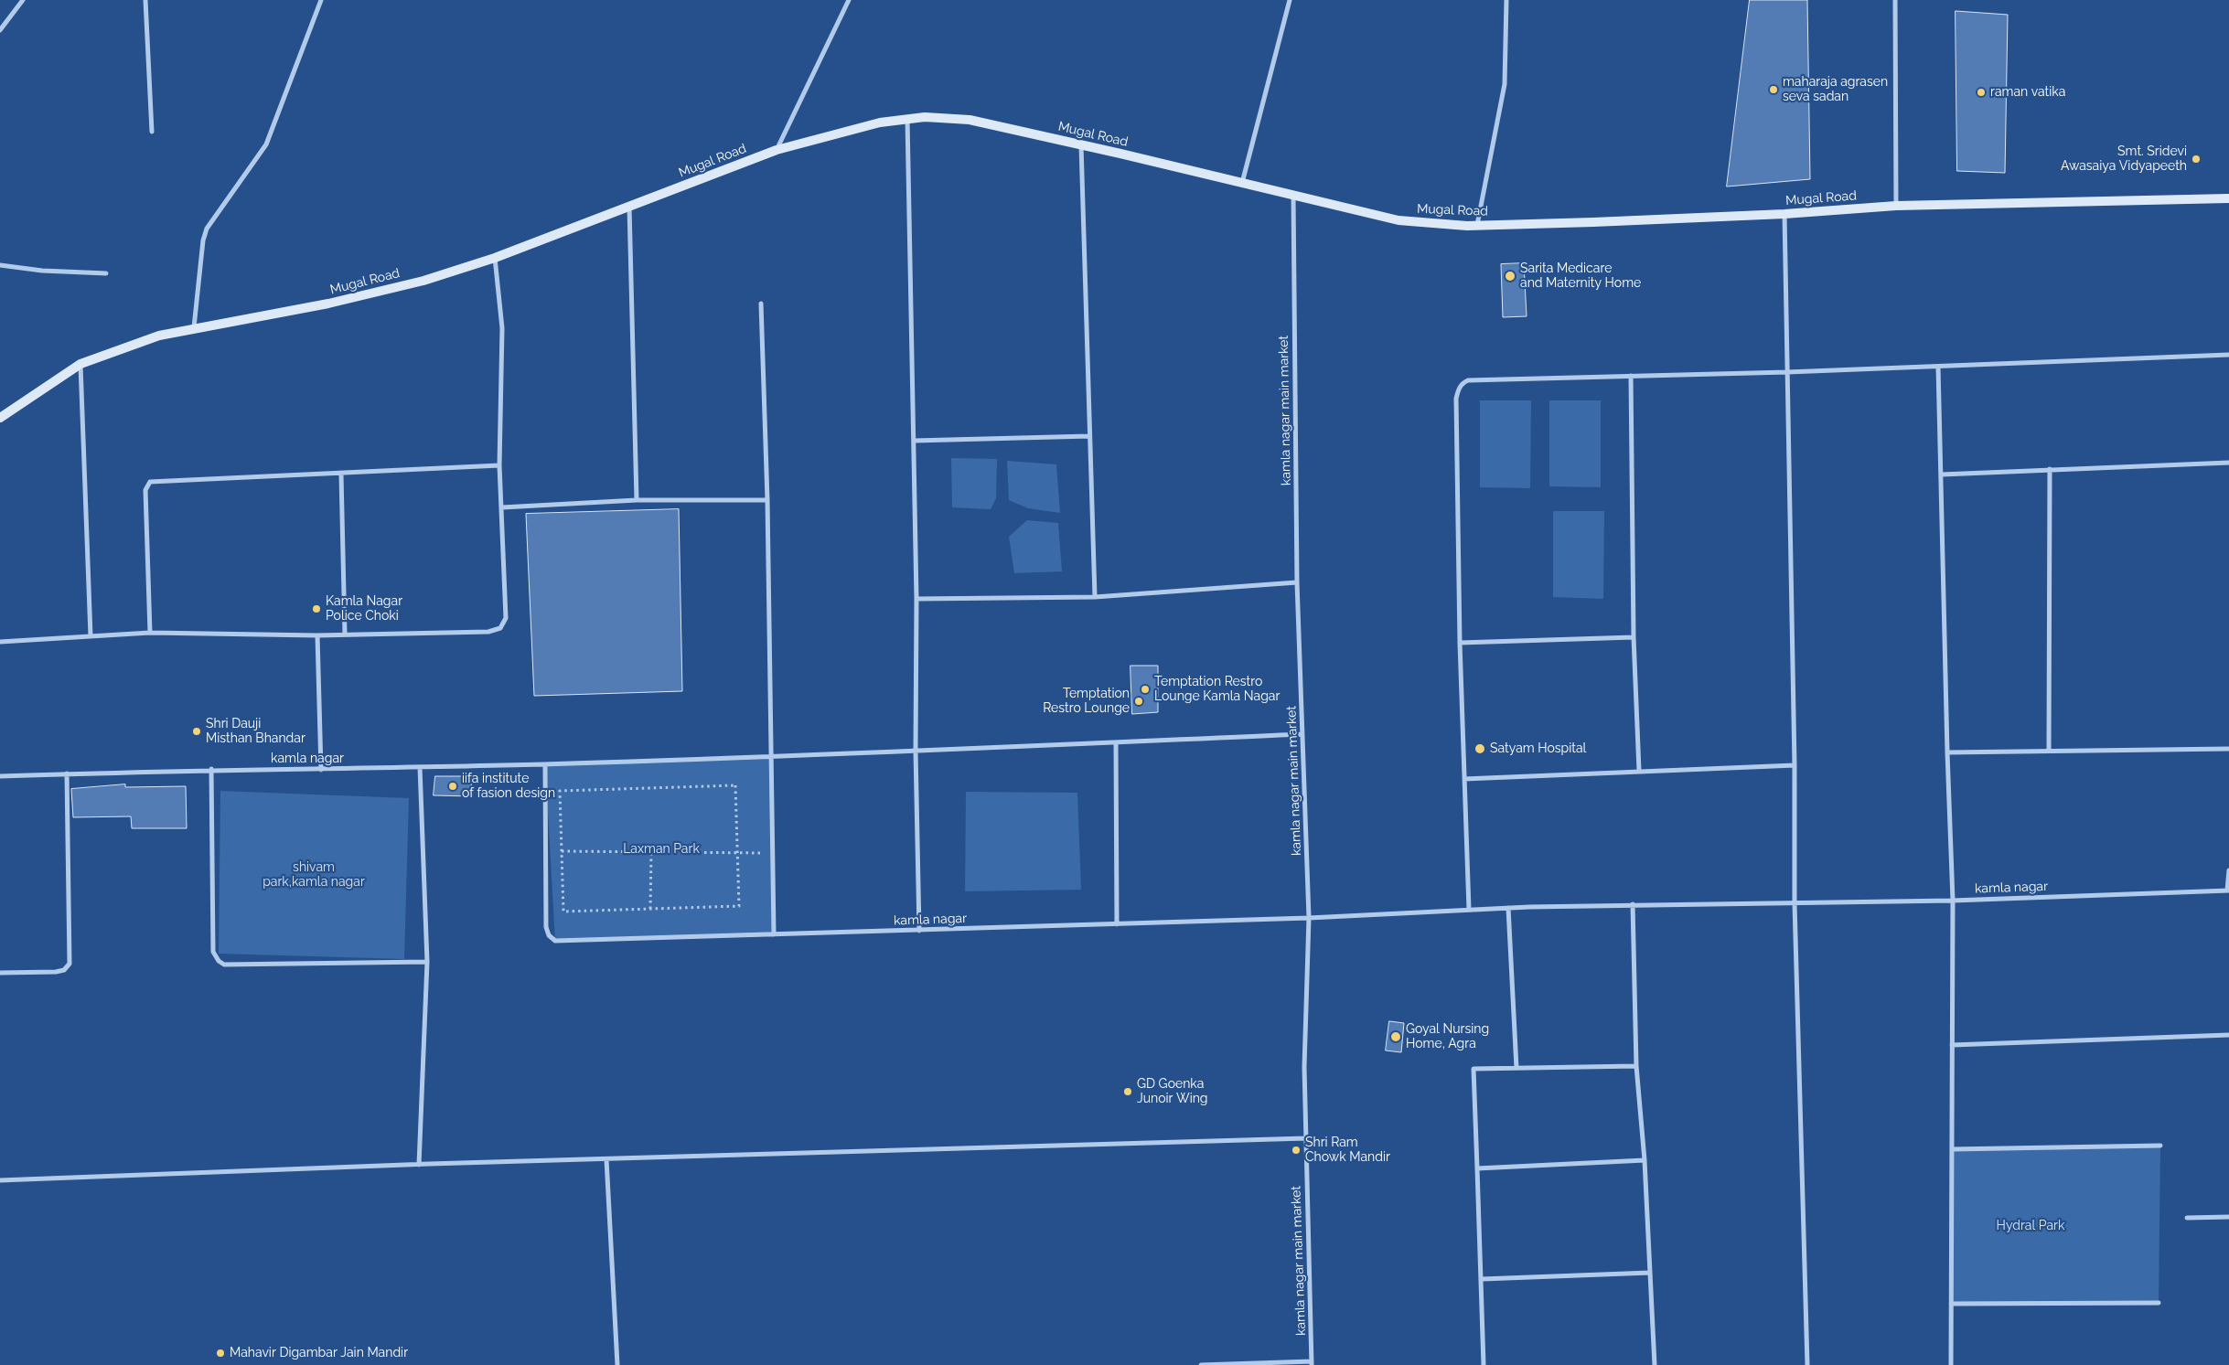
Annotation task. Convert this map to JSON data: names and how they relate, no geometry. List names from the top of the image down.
{
  "streets": {
    "street": ["Mugal Road", "kamla nagar main market", "kamla nagar"]
  },
  "crossings": [
    ["Mugal Road", "kamla nagar main market"],
    ["kamla nagar main market", "kamla nagar"]
  ],
  "parks": ["Laxman Park", "shivam park,kamla nagar", "Hydral Park"],
  "places": [
    "maharaja agrasen seva sadan",
    "raman vatika",
    "Smt. Sridevi Awasaiya Vidyapeeth",
    "Sarita Medicare and Maternity Home",
    "Kamla Nagar Police Choki",
    "Temptation Restro Lounge Kamla Nagar",
    "Temptation Restro Lounge",
    "Shri Dauji Misthan Bhandar",
    "Satyam Hospital",
    "iifa institute of fasion design",
    "Goyal Nursing Home, Agra",
    "GD Goenka Junoir Wing",
    "Shri Ram Chowk Mandir",
    "Mahavir Digambar Jain Mandir"
  ]
}
